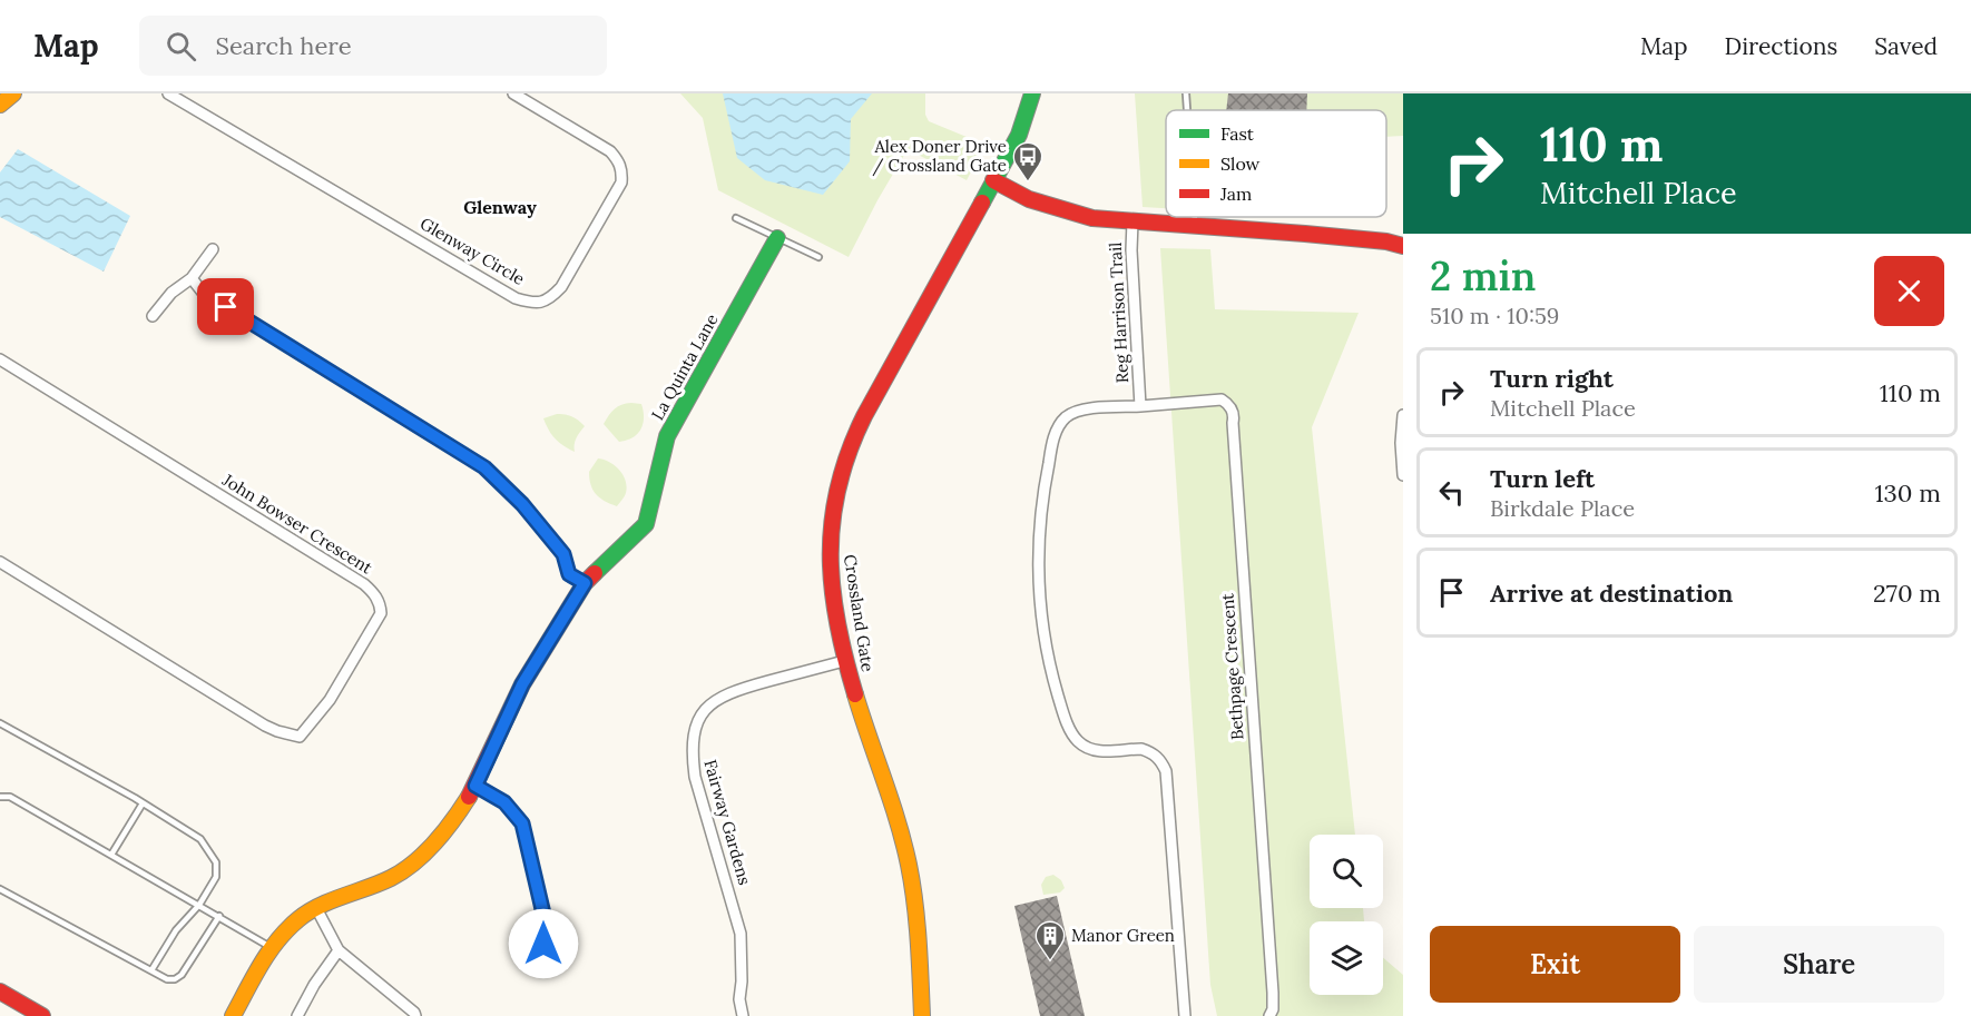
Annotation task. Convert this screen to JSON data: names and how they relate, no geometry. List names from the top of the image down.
{
  "streets": {
    "street": [
      "Glenway Circle",
      "Reg Harrison Trail",
      "La Quinta Lane",
      "John Bowser Crescent",
      "Crossland Gate",
      "Bethpage Crescent",
      "Fairway Gardens"
    ]
  },
  "crossings": [
    ["Reg Harrison Trail", "Bethpage Crescent"],
    ["Crossland Gate", "Fairway Gardens"]
  ],
  "districts": ["Glenway"],
  "places": {
    "bus stop": ["Alex Doner Drive / Crossland Gate"],
    "building": ["Manor Green"]
  },
  "legend": ["Fast", "Slow", "Jam"],
  "page": {
    "header": "Map",
    "search": "Search here",
    "nav": ["Map", "Directions", "Saved"],
    "turn": ["110 m", "Mitchell Place"],
    "heading": ["2 min", "510 m · 10:59"],
    "list": [
      {
        "name": "Turn right",
        "note": "Mitchell Place",
        "value": "110 m"
      },
      {
        "name": "Turn left",
        "note": "Birkdale Place",
        "value": "130 m"
      },
      {
        "name": "Arrive at destination",
        "value": "270 m"
      }
    ],
    "buttons": ["Exit", "Share"]
  }
}
